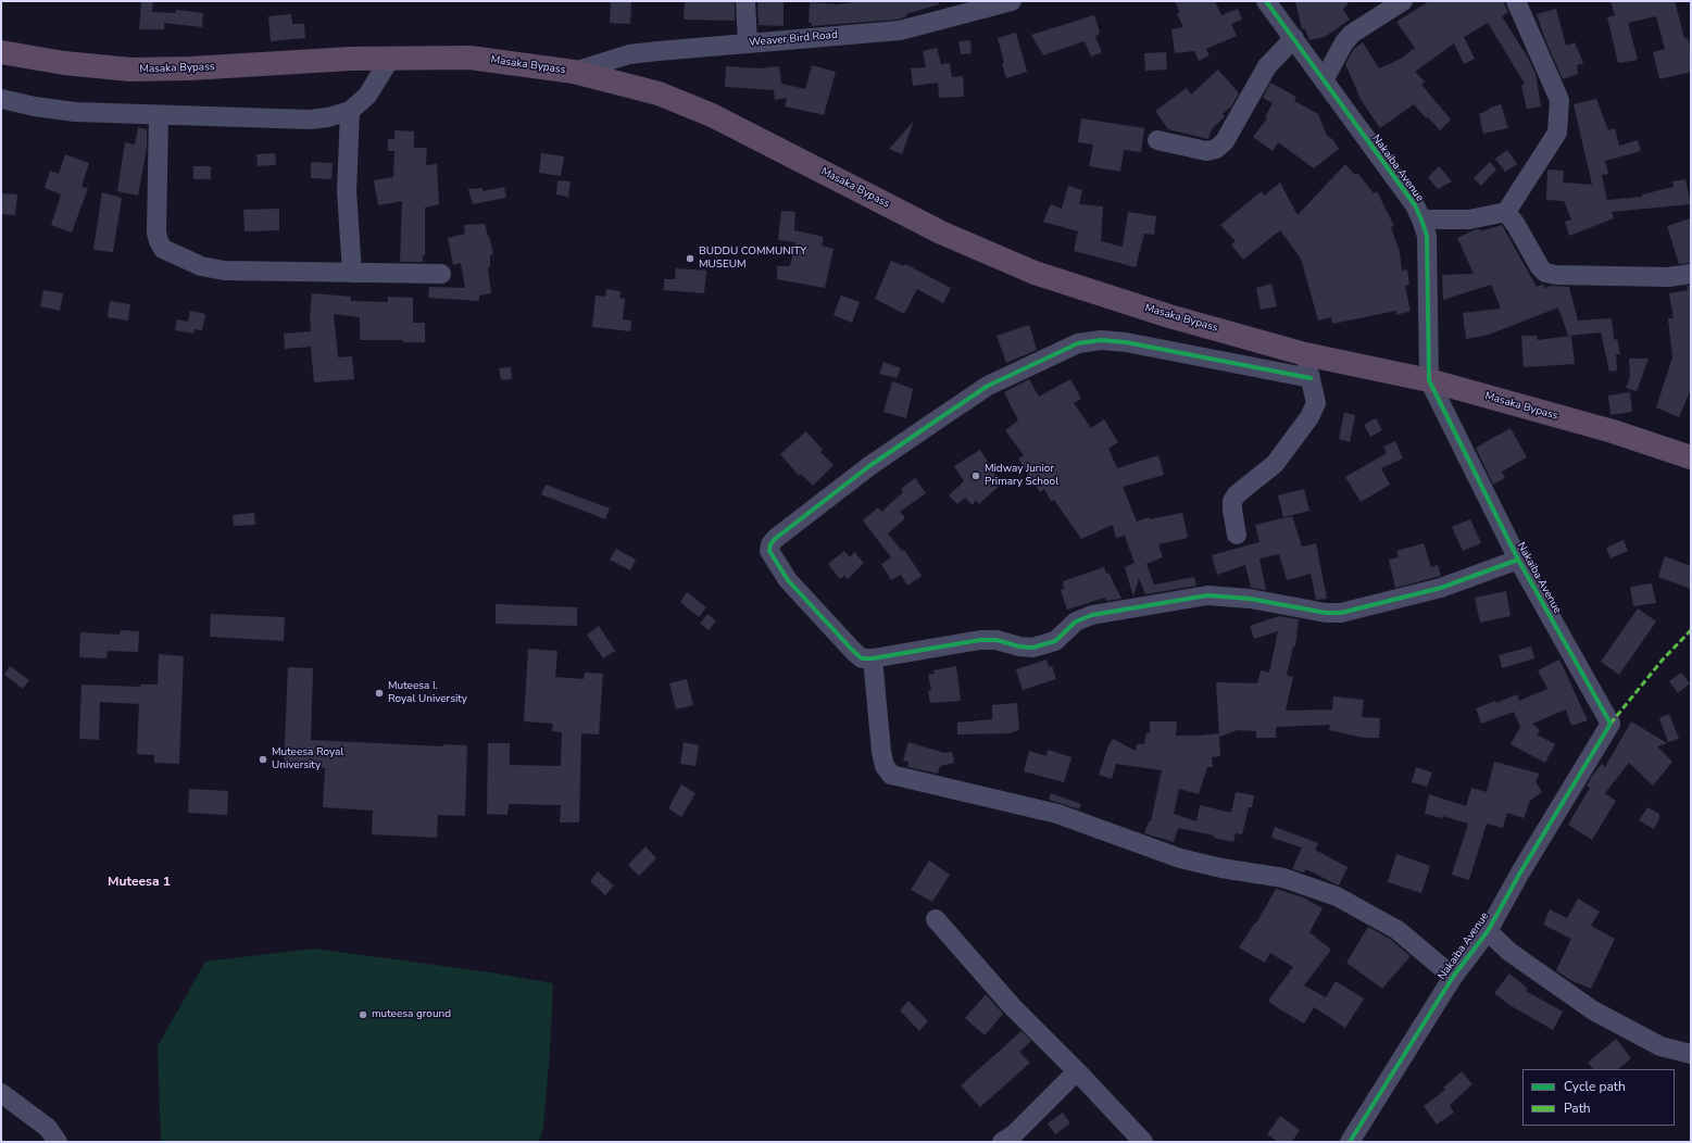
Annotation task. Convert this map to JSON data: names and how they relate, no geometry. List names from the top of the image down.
{
  "streets": {
    "highway": ["Masaka Bypass"],
    "street": ["Weaver Bird Road", "Nakaiba Avenue"]
  },
  "crossings": [
    ["Weaver Bird Road", "Masaka Bypass"],
    ["Masaka Bypass", "Nakaiba Avenue"]
  ],
  "districts": ["Muteesa 1"],
  "places": [
    "BUDDU COMMUNITY MUSEUM",
    "Midway Junior Primary School",
    "Muteesa I. Royal University",
    "Muteesa Royal University",
    "muteesa ground"
  ],
  "legend": ["Cycle path", "Path"]
}
